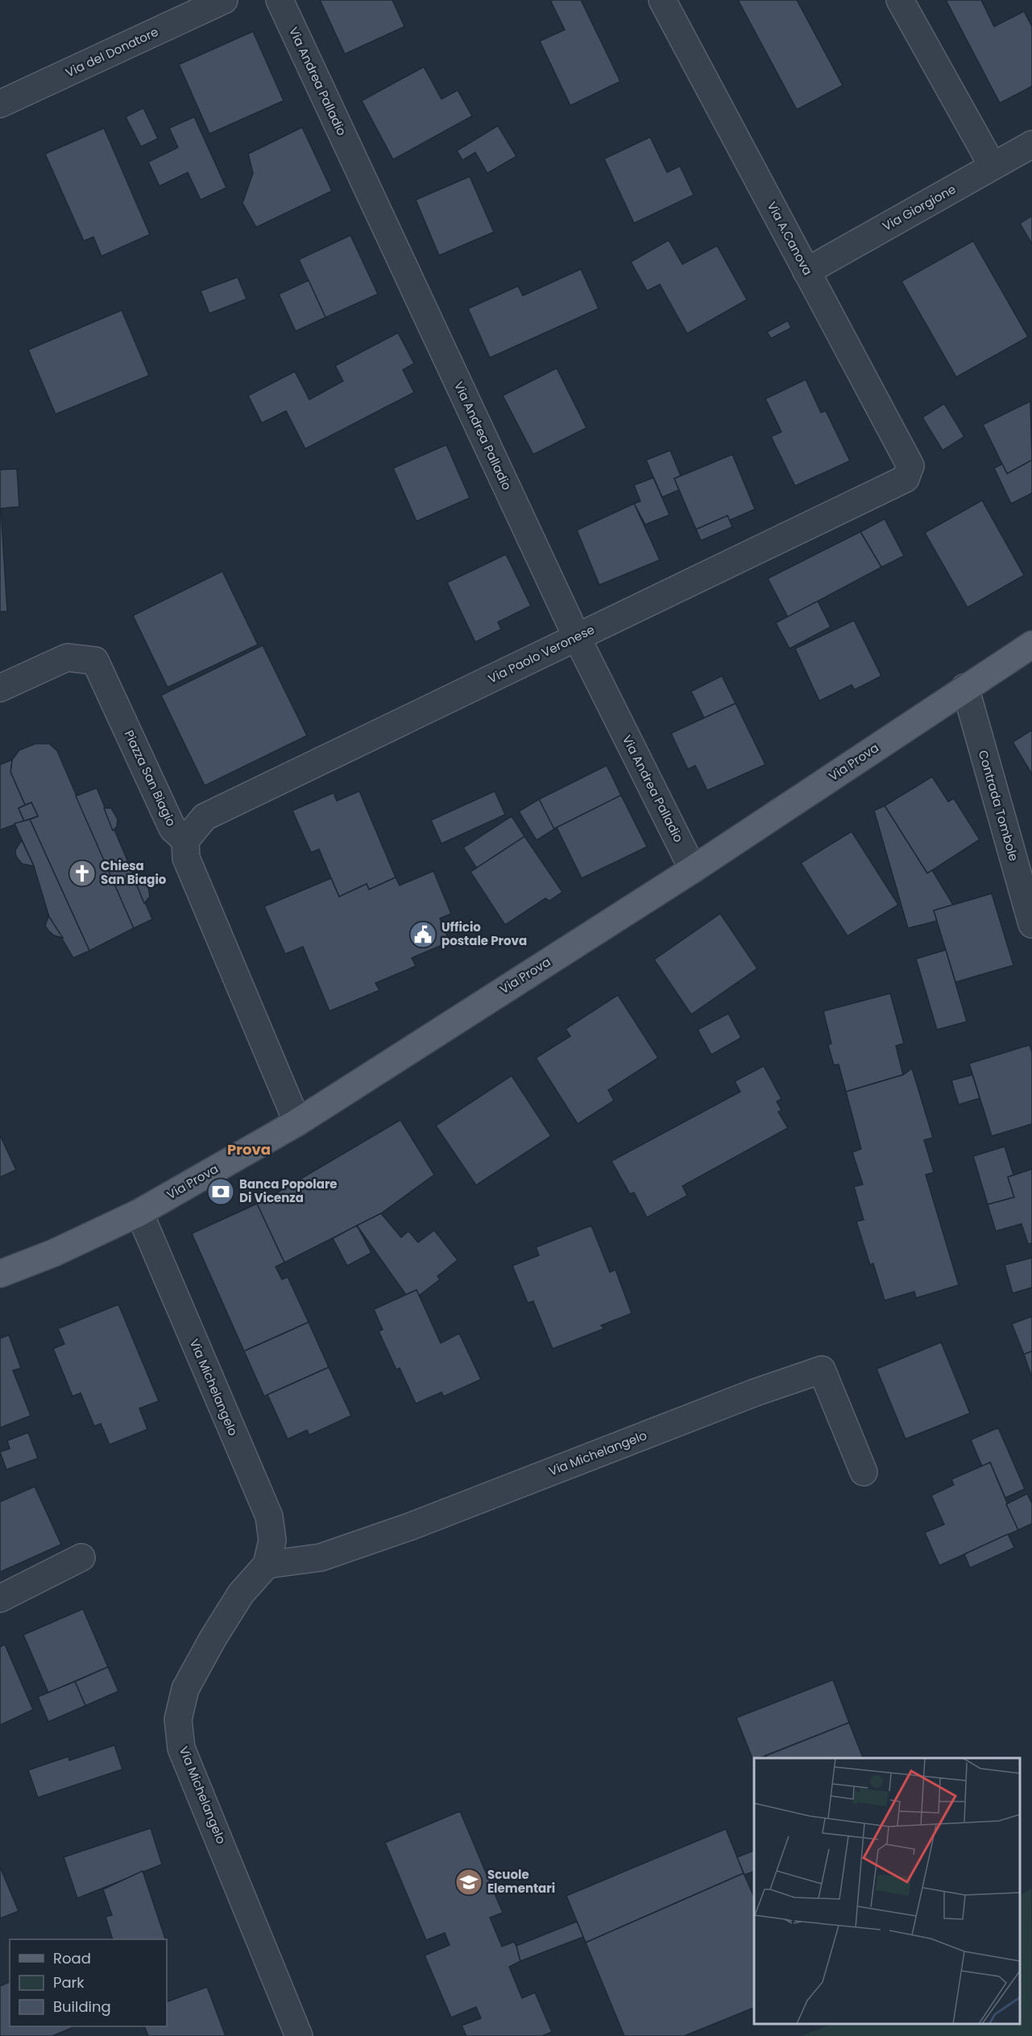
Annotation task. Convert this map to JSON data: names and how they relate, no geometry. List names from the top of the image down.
{
  "streets": {
    "main road": ["Via Prova"],
    "street": [
      "Via del Donatore",
      "Via Andrea Palladio",
      "Via Giorgione",
      "Via A.Canova",
      "Via Paolo Veronese",
      "Piazza San Biagio",
      "Contrada Tombole",
      "Via Michelangelo"
    ]
  },
  "crossings": [
    ["Via Andrea Palladio", "Via Paolo Veronese"],
    ["Via Andrea Palladio", "Via Prova"],
    ["Via Giorgione", "Via A.Canova"],
    ["Via A.Canova", "Via Paolo Veronese"],
    ["Via Paolo Veronese", "Piazza San Biagio"],
    ["Via Prova", "Contrada Tombole"],
    ["Via Prova", "Via Michelangelo"]
  ],
  "districts": ["Prova"],
  "places": {
    "church": ["Chiesa San Biagio"],
    "public building": ["Ufficio postale Prova"],
    "bank": ["Banca Popolare Di Vicenza"],
    "school or university": ["Scuole Elementari"]
  },
  "legend": ["Road", "Park", "Building"]
}
